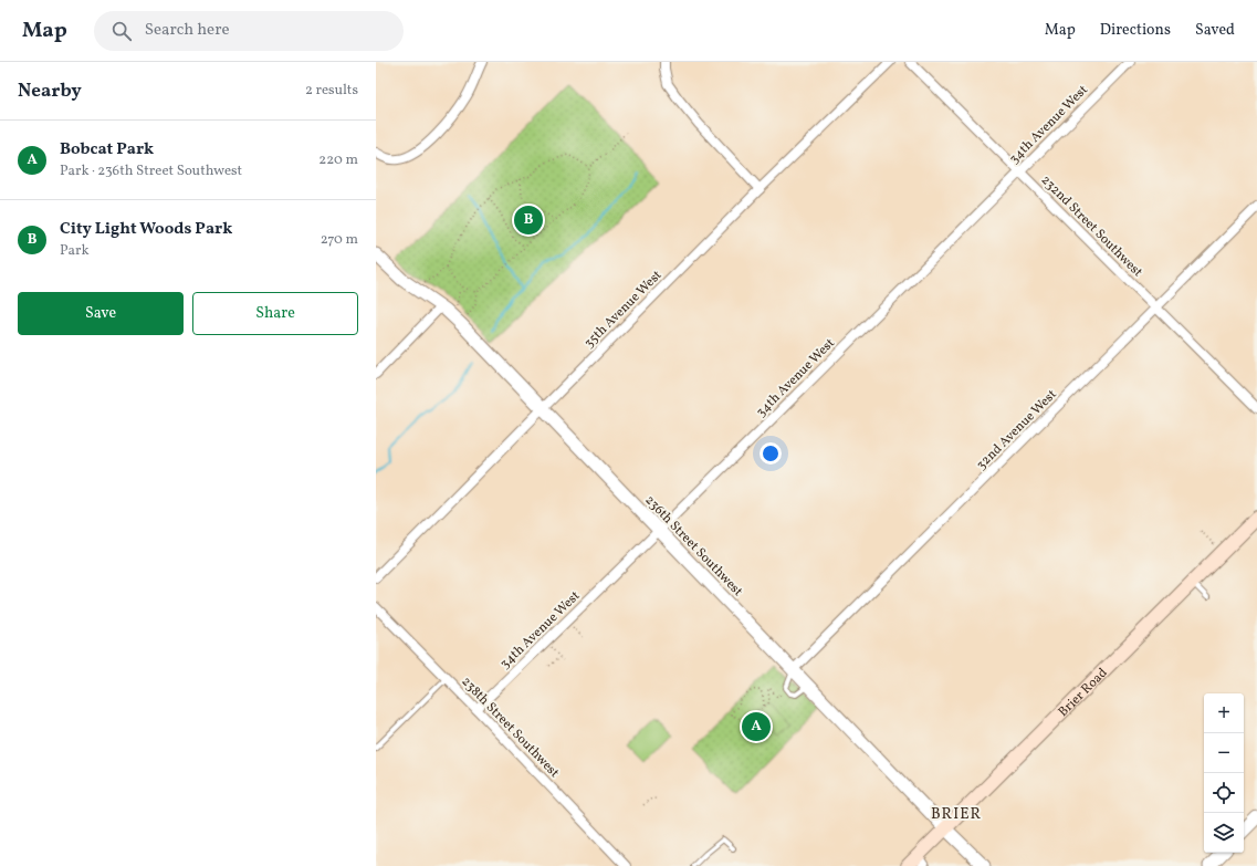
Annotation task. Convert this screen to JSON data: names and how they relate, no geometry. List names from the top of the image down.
{
  "streets": {
    "main road": ["Brier Road"],
    "street": [
      "34th Avenue West",
      "232nd Street Southwest",
      "35th Avenue West",
      "32nd Avenue West",
      "236th Street Southwest",
      "238th Street Southwest"
    ]
  },
  "crossings": [
    ["34th Avenue West", "232nd Street Southwest"],
    ["34th Avenue West", "236th Street Southwest"],
    ["34th Avenue West", "238th Street Southwest"],
    ["232nd Street Southwest", "32nd Avenue West"],
    ["35th Avenue West", "236th Street Southwest"],
    ["32nd Avenue West", "236th Street Southwest"],
    ["236th Street Southwest", "Brier Road"]
  ],
  "districts": ["BRIER"],
  "page": {
    "header": "Map",
    "search": "Search here",
    "nav": ["Map", "Directions", "Saved"],
    "heading": ["Nearby", "2 results"],
    "list": [
      {
        "mark": "A",
        "name": "Bobcat Park",
        "note": "Park · 236th Street Southwest",
        "value": "220 m"
      },
      {
        "mark": "B",
        "name": "City Light Woods Park",
        "note": "Park",
        "value": "270 m"
      }
    ],
    "pins": ["B", "A"],
    "buttons": ["Save", "Share"],
    "map_buttons": ["+", "−"]
  }
}
